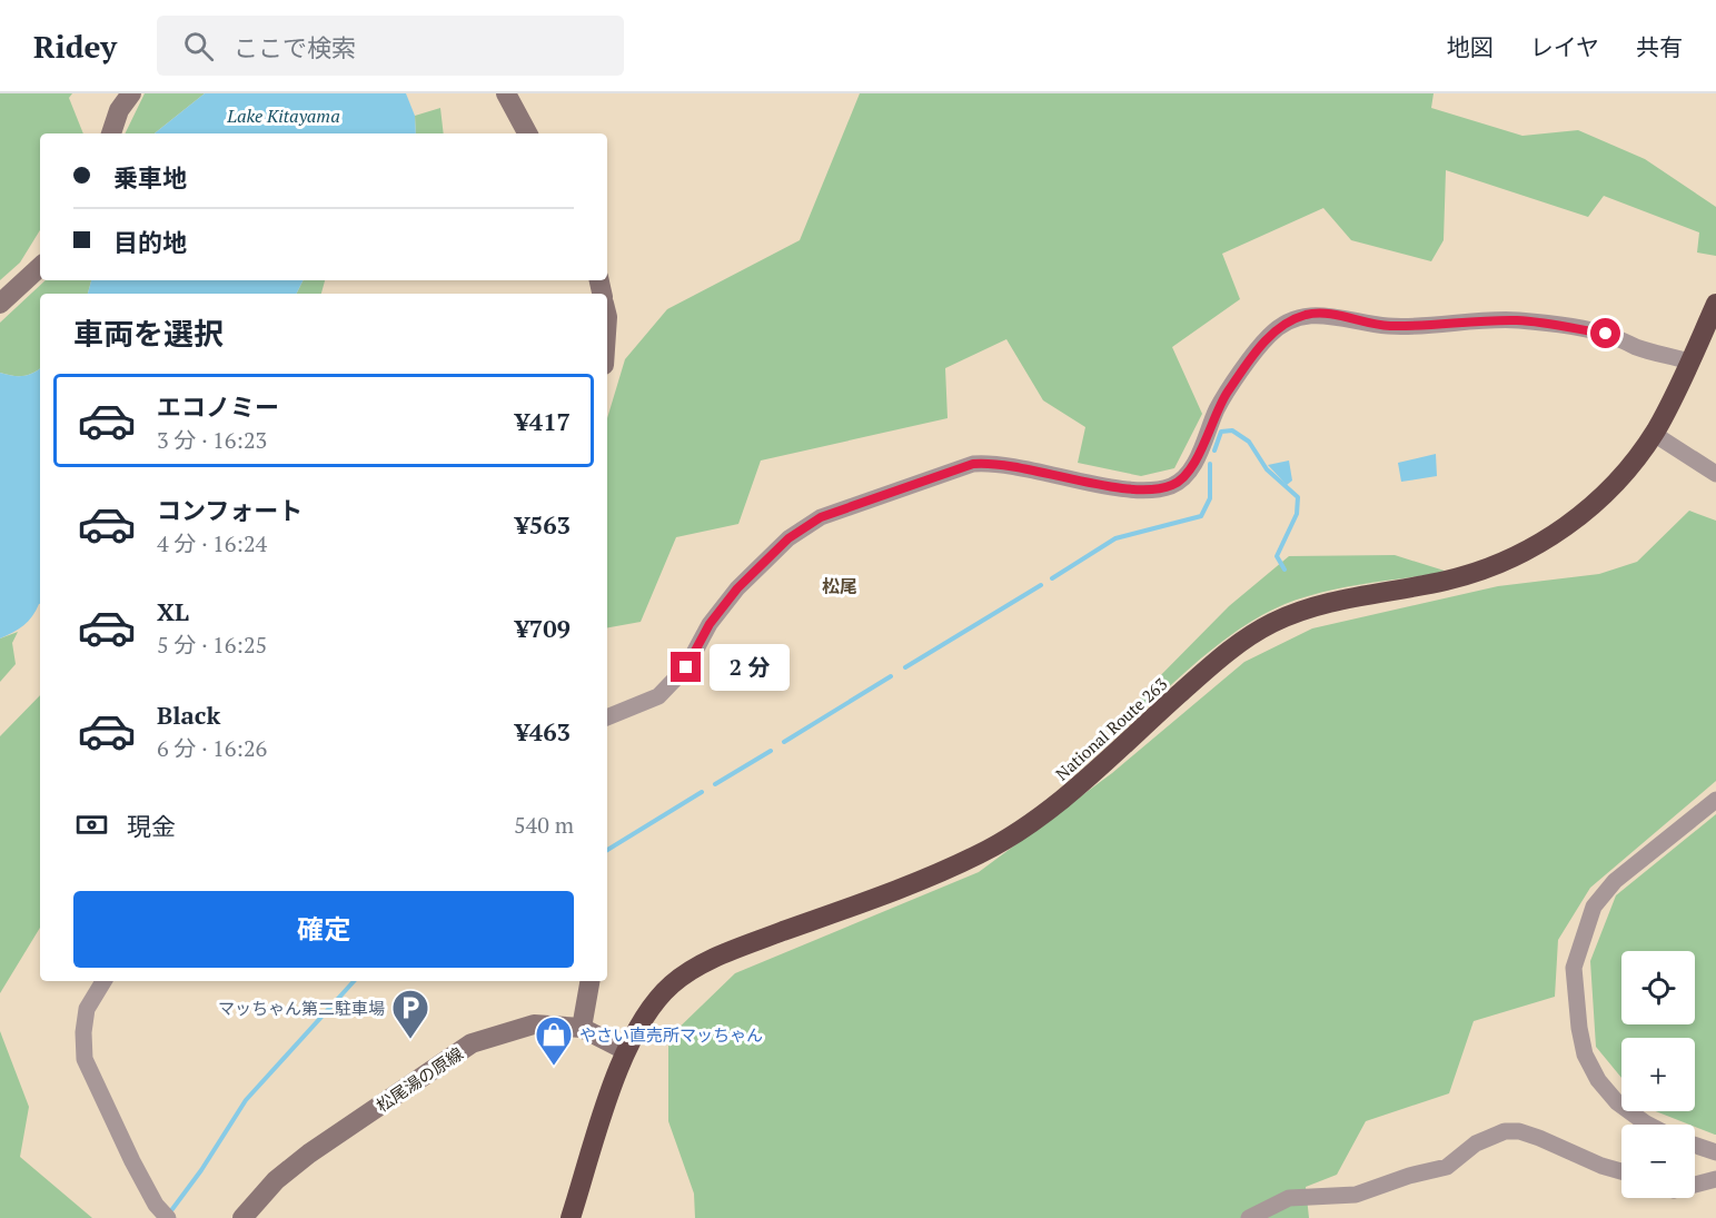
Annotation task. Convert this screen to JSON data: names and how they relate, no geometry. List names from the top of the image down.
{
  "streets": {
    "highway": ["National Route 263"],
    "main road": ["松尾湯の原線"]
  },
  "crossings": [
    ["National Route 263", "松尾湯の原線"]
  ],
  "districts": ["松尾"],
  "water": ["Lake Kitayama"],
  "places": {
    "parking": ["マッちゃん第二駐車場"],
    "shop": ["やさい直売所マッちゃん"]
  },
  "page": {
    "header": "Ridey",
    "search": "ここで検索",
    "nav": ["地図", "レイヤ", "共有"],
    "banner": ["乗車地", "目的地"],
    "heading": "車両を選択",
    "list": [
      {
        "name": "エコノミー",
        "note": "3 分 · 16:23",
        "value": "¥417"
      },
      {
        "name": "コンフォート",
        "note": "4 分 · 16:24",
        "value": "¥563"
      },
      {
        "name": "XL",
        "note": "5 分 · 16:25",
        "value": "¥709"
      },
      {
        "name": "Black",
        "note": "6 分 · 16:26",
        "value": "¥463"
      }
    ],
    "bubble": "2 分",
    "pay": ["現金", "540 m"],
    "buttons": "確定",
    "map_buttons": ["+", "−"]
  }
}
